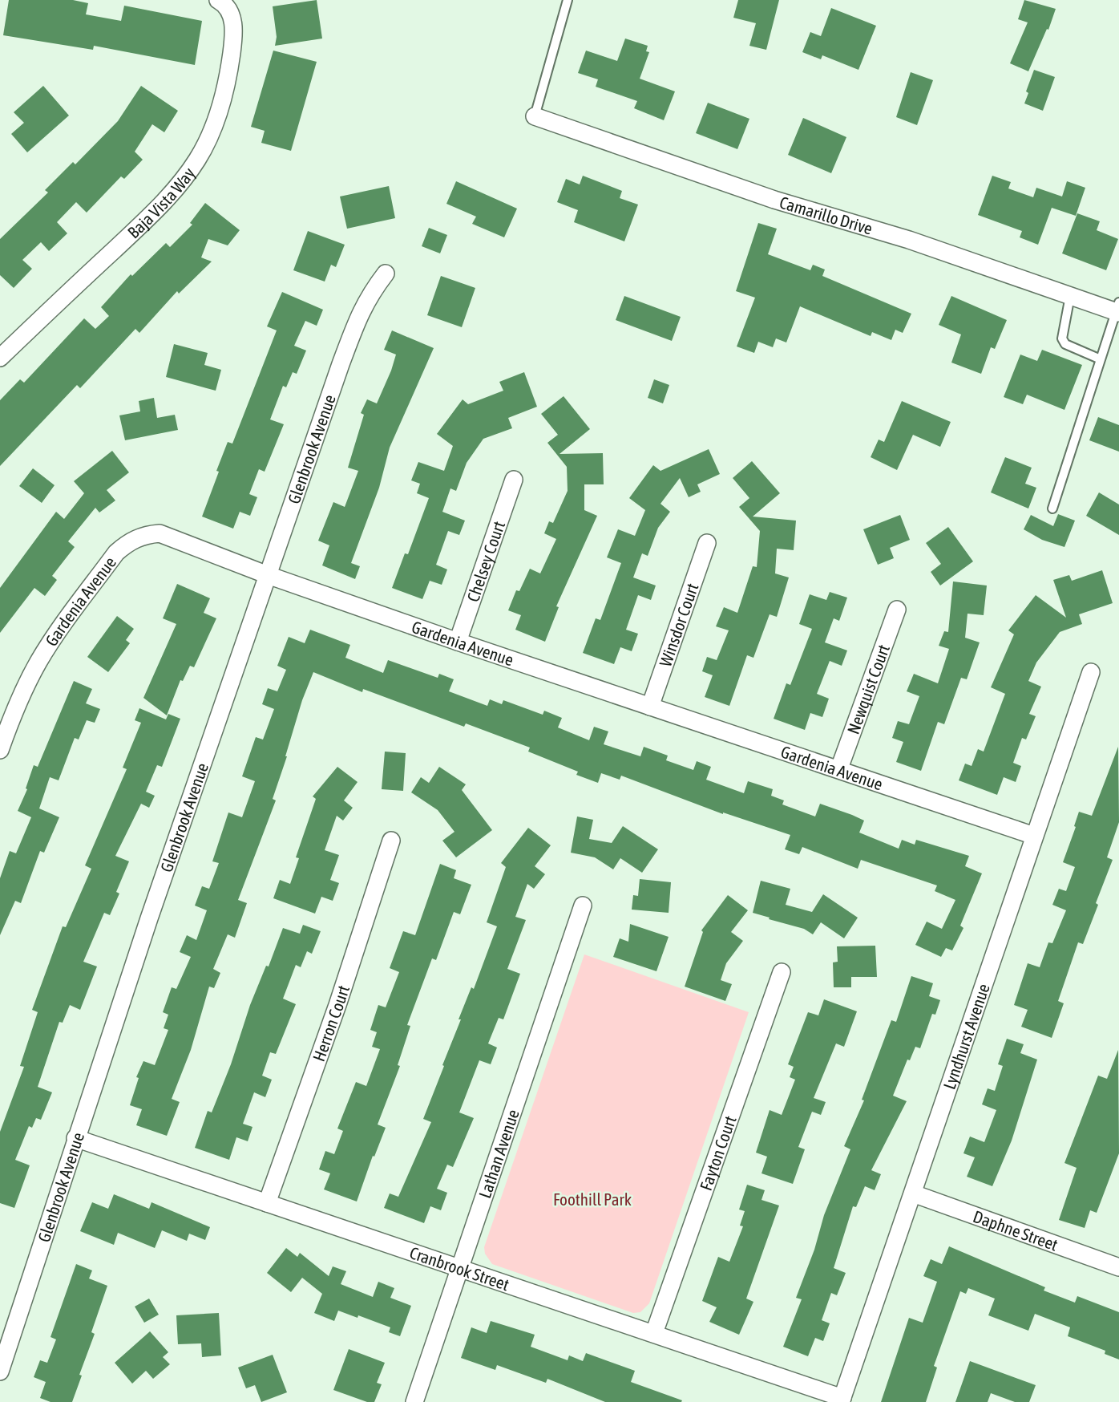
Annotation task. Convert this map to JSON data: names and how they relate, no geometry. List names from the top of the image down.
{
  "streets": {
    "street": [
      "Baja Vista Way",
      "Camarillo Drive",
      "Glenbrook Avenue",
      "Chelsey Court",
      "Gardenia Avenue",
      "Winsdor Court",
      "Newquist Court",
      "Herron Court",
      "Lyndhurst Avenue",
      "Fayton Court",
      "Lathan Avenue",
      "Daphne Street",
      "Cranbrook Street"
    ]
  },
  "crossings": [
    ["Glenbrook Avenue", "Gardenia Avenue"],
    ["Glenbrook Avenue", "Cranbrook Street"],
    ["Chelsey Court", "Gardenia Avenue"],
    ["Gardenia Avenue", "Winsdor Court"],
    ["Gardenia Avenue", "Newquist Court"],
    ["Gardenia Avenue", "Lyndhurst Avenue"],
    ["Herron Court", "Cranbrook Street"],
    ["Lyndhurst Avenue", "Daphne Street"],
    ["Lyndhurst Avenue", "Cranbrook Street"],
    ["Fayton Court", "Cranbrook Street"],
    ["Lathan Avenue", "Cranbrook Street"]
  ],
  "parks": ["Foothill Park"]
}
